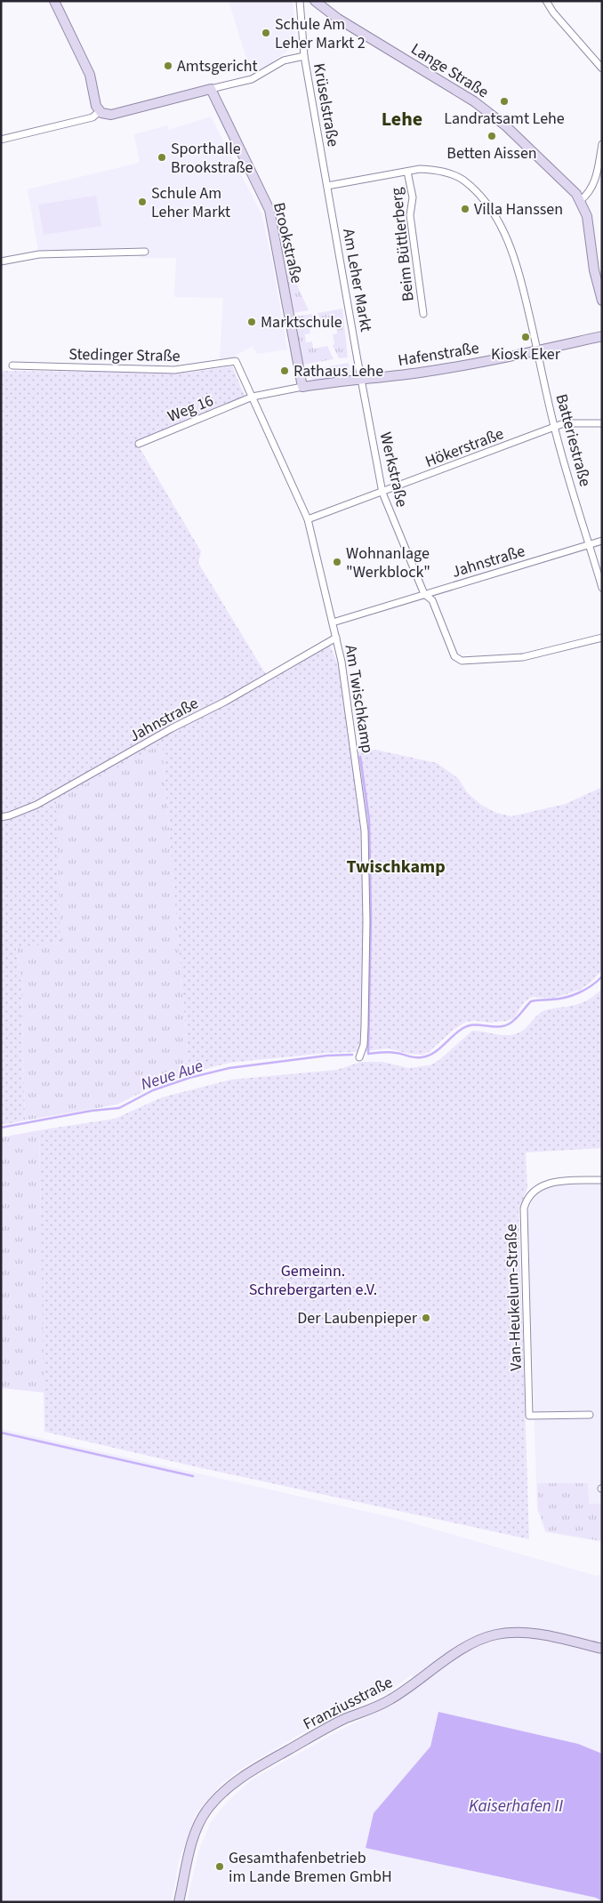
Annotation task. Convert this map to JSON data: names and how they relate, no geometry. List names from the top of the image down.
{
  "streets": {
    "street": [
      "Lange Straße",
      "Krüselstraße",
      "Brookstraße",
      "Beim Büttlerberg",
      "Am Leher Markt",
      "Hafenstraße",
      "Stedinger Straße",
      "Weg 16",
      "Batteriestraße",
      "Hökerstraße",
      "Werkstraße",
      "Jahnstraße",
      "Am Twischkamp",
      "Van-Heukelum-Straße",
      "Franziusstraße"
    ]
  },
  "crossings": [
    ["Krüselstraße", "Am Leher Markt"],
    ["Krüselstraße", "Batteriestraße"],
    ["Brookstraße", "Hafenstraße"],
    ["Beim Büttlerberg", "Batteriestraße"],
    ["Am Leher Markt", "Hafenstraße"],
    ["Am Leher Markt", "Batteriestraße"],
    ["Am Leher Markt", "Werkstraße"],
    ["Hafenstraße", "Weg 16"],
    ["Hafenstraße", "Batteriestraße"],
    ["Hafenstraße", "Werkstraße"],
    ["Hafenstraße", "Am Twischkamp"],
    ["Stedinger Straße", "Am Twischkamp"],
    ["Weg 16", "Am Twischkamp"],
    ["Batteriestraße", "Hökerstraße"],
    ["Batteriestraße", "Jahnstraße"],
    ["Hökerstraße", "Werkstraße"],
    ["Hökerstraße", "Am Twischkamp"],
    ["Werkstraße", "Jahnstraße"],
    ["Jahnstraße", "Am Twischkamp"]
  ],
  "districts": ["Lehe", "Twischkamp"],
  "water": ["Neue Aue", "Kaiserhafen II"],
  "parks": ["Gemeinn. Schrebergarten e.V."],
  "places": [
    "Schule Am Leher Markt 2",
    "Amtsgericht",
    "Landratsamt Lehe",
    "Betten Aissen",
    "Sporthalle Brookstraße",
    "Schule Am Leher Markt",
    "Villa Hanssen",
    "Marktschule",
    "Kiosk Eker",
    "Rathaus Lehe",
    "Wohnanlage \"Werkblock\"",
    "Der Laubenpieper",
    "Gesamthafenbetrieb im Lande Bremen GmbH"
  ]
}
